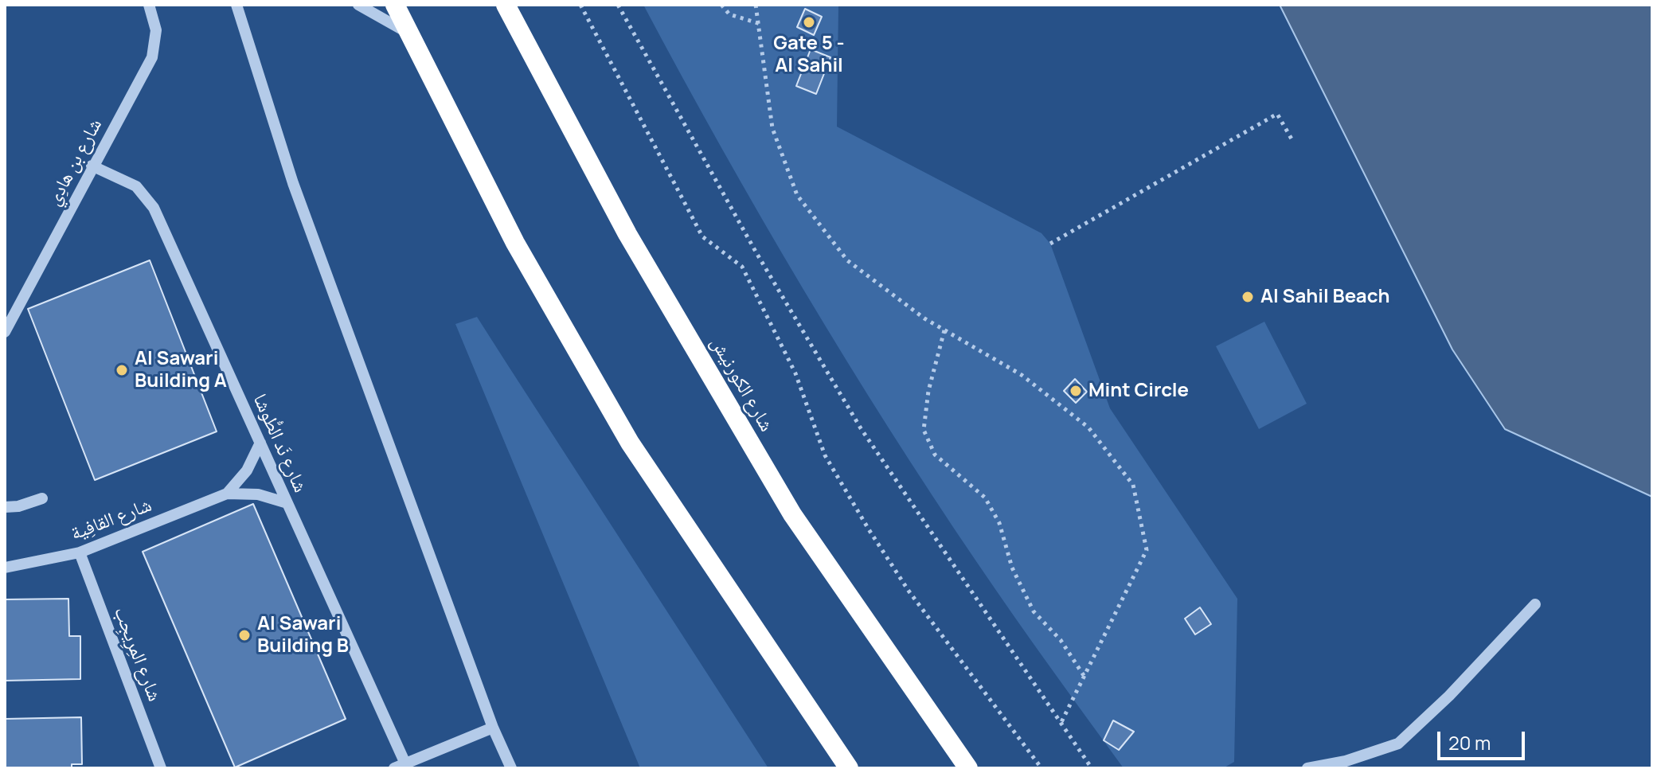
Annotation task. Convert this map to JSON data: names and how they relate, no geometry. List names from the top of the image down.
{
  "streets": {
    "highway": ["شارع الكورنيش"],
    "street": [
      "شارع بن هادِي",
      "شارع نَد الطُّوشا",
      "شارع القافِية",
      "شارع المِرِيجِب"
    ]
  },
  "crossings": [
    ["شارع بن هادِي", "شارع نَد الطُّوشا"],
    ["شارع نَد الطُّوشا", "شارع القافِية"],
    ["شارع القافِية", "شارع المِرِيجِب"]
  ],
  "places": [
    "Gate 5 - Al Sahil",
    "Al Sahil Beach",
    "Al Sawari Building A",
    "Mint Circle",
    "Al Sawari Building B"
  ],
  "scale_bar": "20 m"
}
